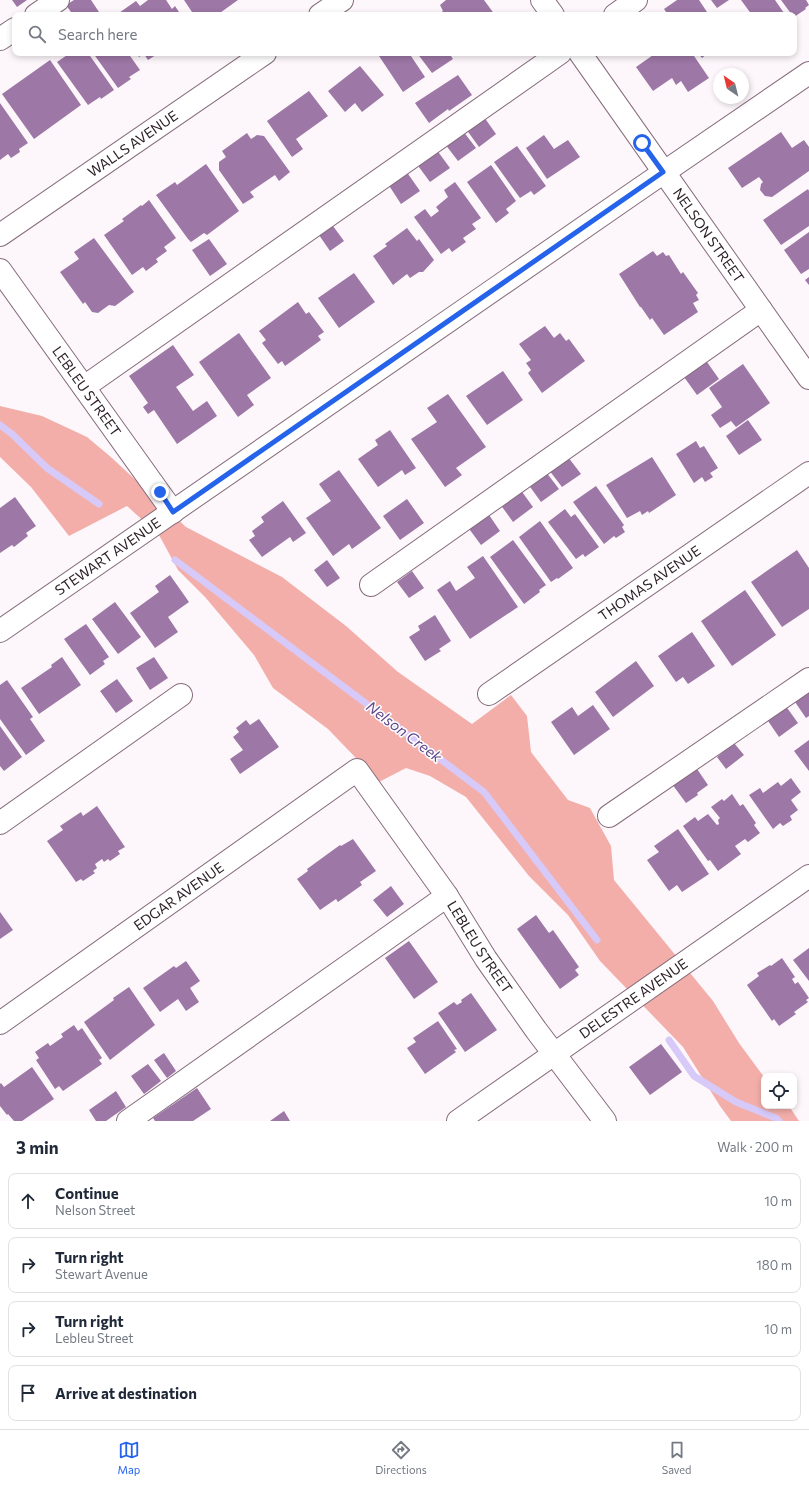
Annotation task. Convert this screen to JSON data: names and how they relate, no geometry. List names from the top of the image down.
{
  "streets": {
    "street": [
      "WALLS AVENUE",
      "NELSON STREET",
      "LEBLEU STREET",
      "STEWART AVENUE",
      "THOMAS AVENUE",
      "EDGAR AVENUE",
      "DELESTRE AVENUE"
    ]
  },
  "crossings": [
    ["NELSON STREET", "STEWART AVENUE"],
    ["LEBLEU STREET", "STEWART AVENUE"],
    ["LEBLEU STREET", "EDGAR AVENUE"],
    ["LEBLEU STREET", "DELESTRE AVENUE"]
  ],
  "water": ["Nelson Creek"],
  "north": "top left",
  "page": {
    "search": "Search here",
    "heading": ["3 min", "Walk · 200 m"],
    "list": [
      ["Continue", "Nelson Street", "10 m"],
      ["Turn right", "Stewart Avenue", "180 m"],
      ["Turn right", "Lebleu Street", "10 m"],
      "Arrive at destination"
    ],
    "nav": ["Map", "Directions", "Saved"]
  }
}
